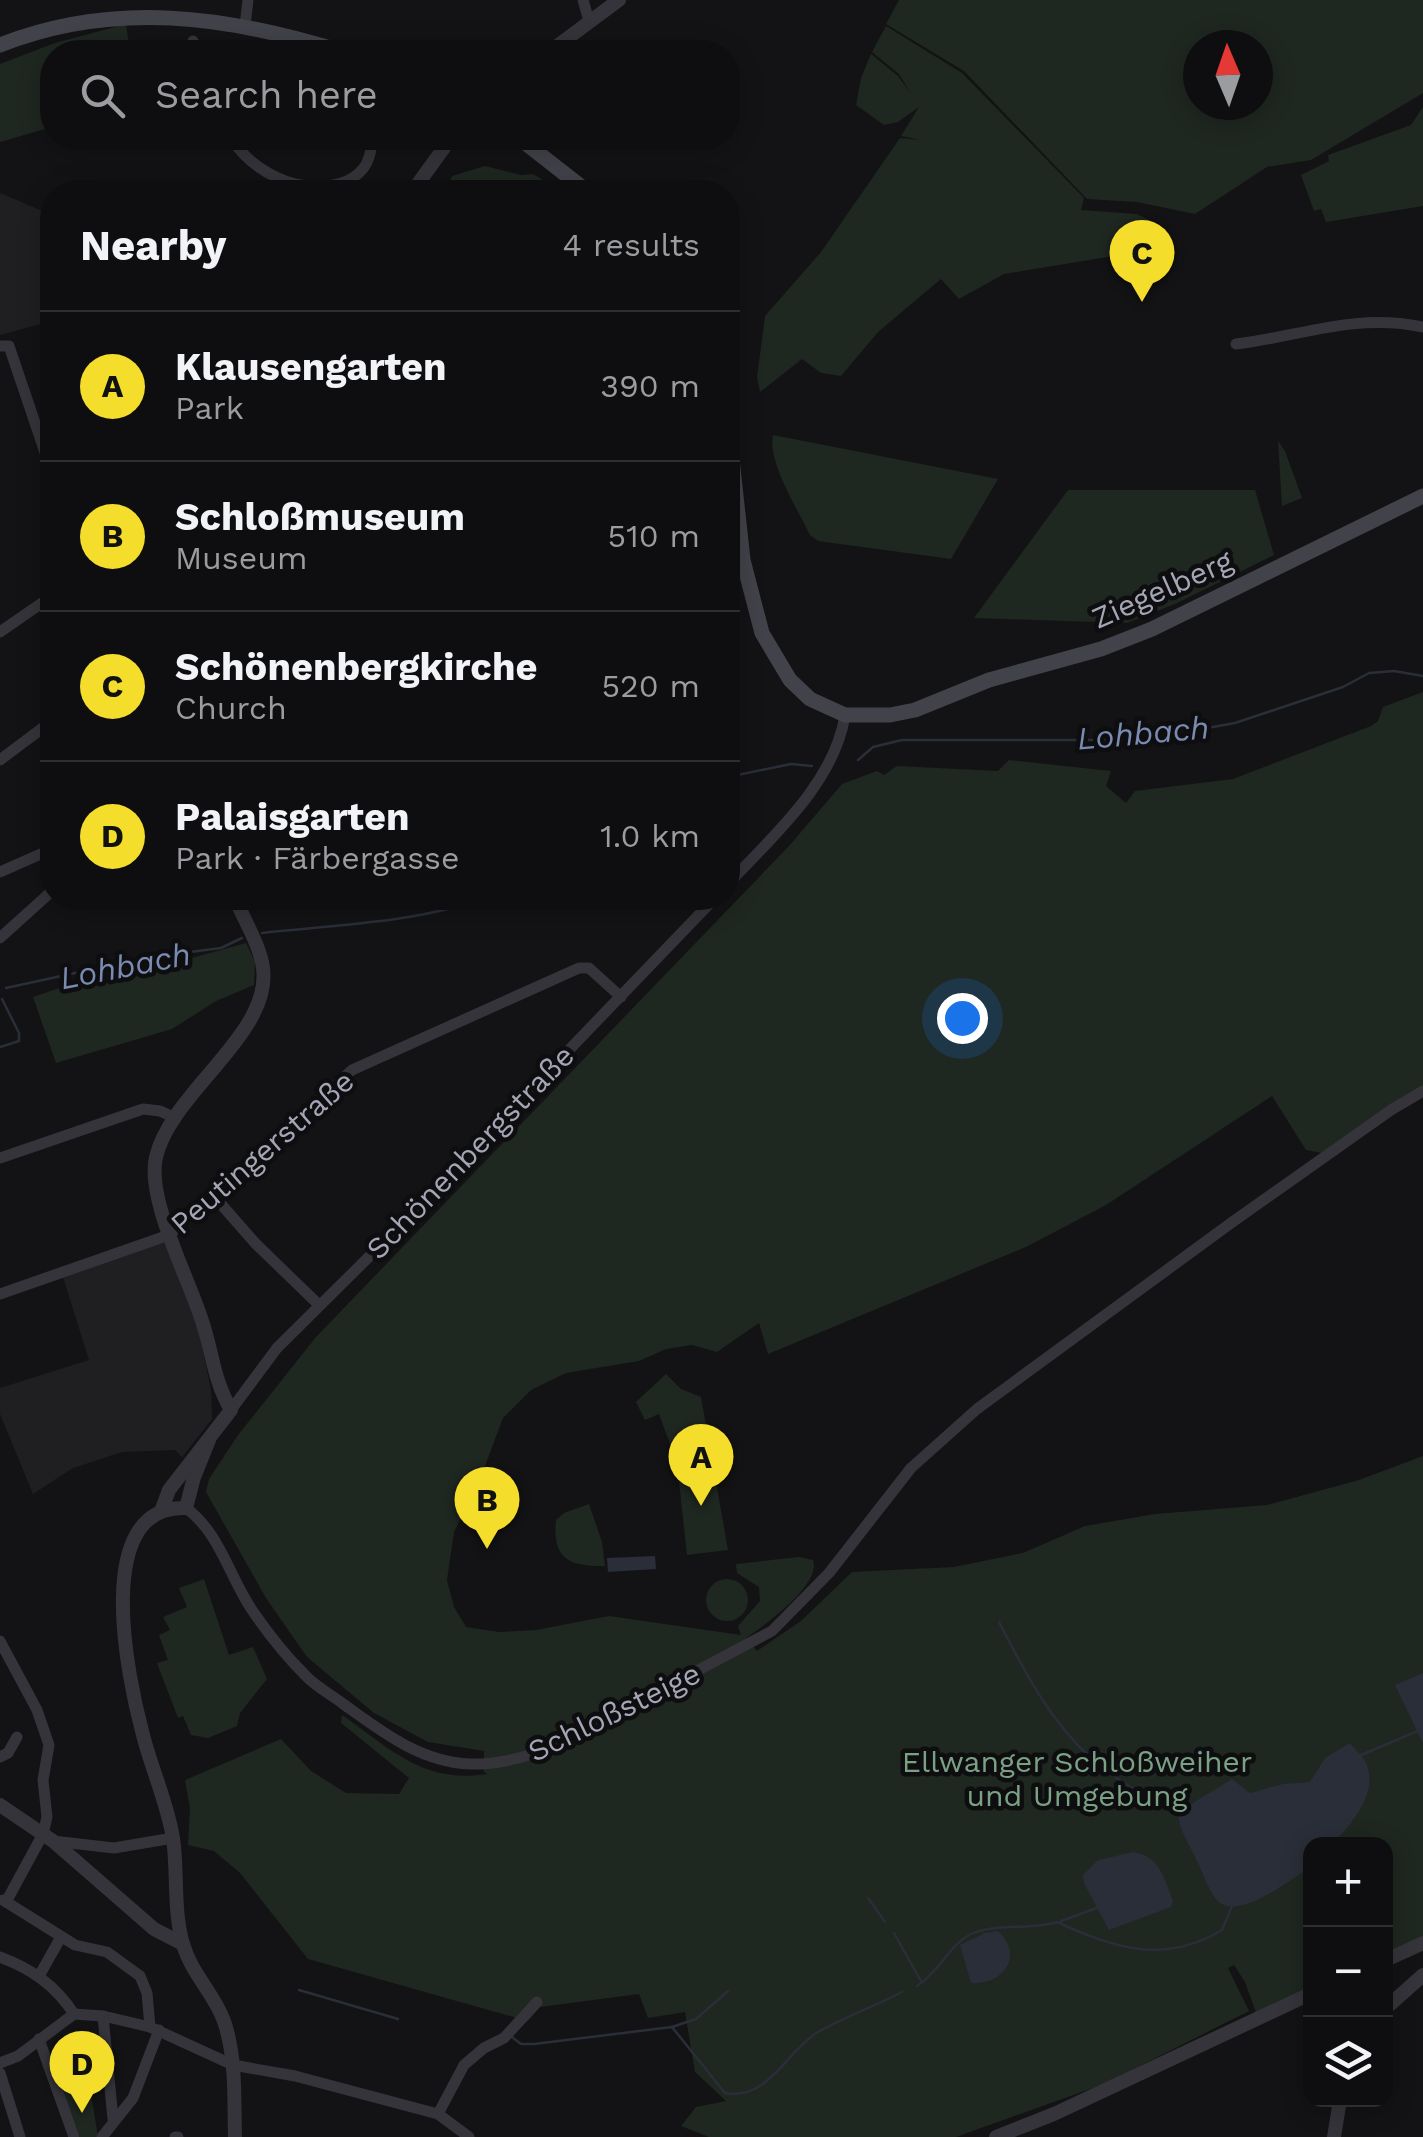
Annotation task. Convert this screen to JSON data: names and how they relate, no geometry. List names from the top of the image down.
{
  "streets": {
    "main road": ["Ziegelberg"],
    "street": ["Peutingerstraße", "Schönenbergstraße", "Schloßsteige"]
  },
  "crossings": [
    ["Peutingerstraße", "Schönenbergstraße"]
  ],
  "water": ["Lohbach"],
  "parks": ["Ellwanger Schloßweiher und Umgebung"],
  "north": "top",
  "page": {
    "search": "Search here",
    "heading": ["Nearby", "4 results"],
    "pins": [
      "C",
      "A",
      "B",
      "D"
    ],
    "list": [
      {
        "mark": "A",
        "name": "Klausengarten",
        "note": "Park",
        "value": "390 m"
      },
      {
        "mark": "B",
        "name": "Schloßmuseum",
        "note": "Museum",
        "value": "510 m"
      },
      {
        "mark": "C",
        "name": "Schönenbergkirche",
        "note": "Church",
        "value": "520 m"
      },
      {
        "mark": "D",
        "name": "Palaisgarten",
        "note": "Park · Färbergasse",
        "value": "1.0 km"
      }
    ],
    "map_buttons": ["+", "−"]
  }
}
